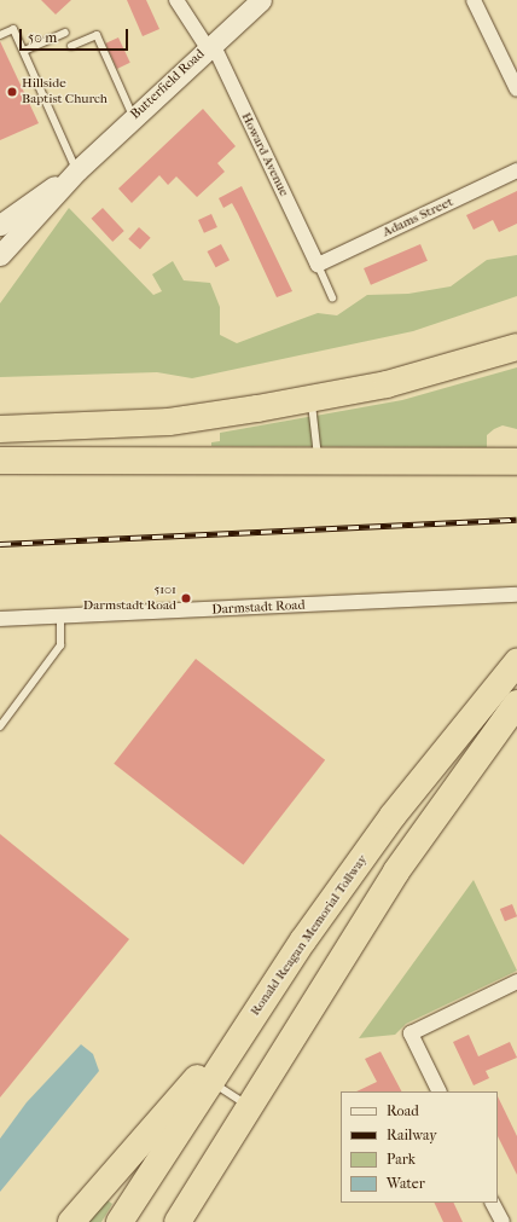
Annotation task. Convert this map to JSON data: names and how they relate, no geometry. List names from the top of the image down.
{
  "streets": {
    "highway": ["Ronald Reagan Memorial Tollway"],
    "main road": ["Butterfield Road"],
    "street": ["Howard Avenue", "Adams Street", "Darmstadt Road"]
  },
  "crossings": [
    ["Butterfield Road", "Howard Avenue"],
    ["Howard Avenue", "Adams Street"]
  ],
  "places": ["Hillside Baptist Church", "5101 Darmstadt Road"],
  "legend": [
    "Road",
    "Railway",
    "Park",
    "Water"
  ],
  "scale_bar": "50 m"
}
